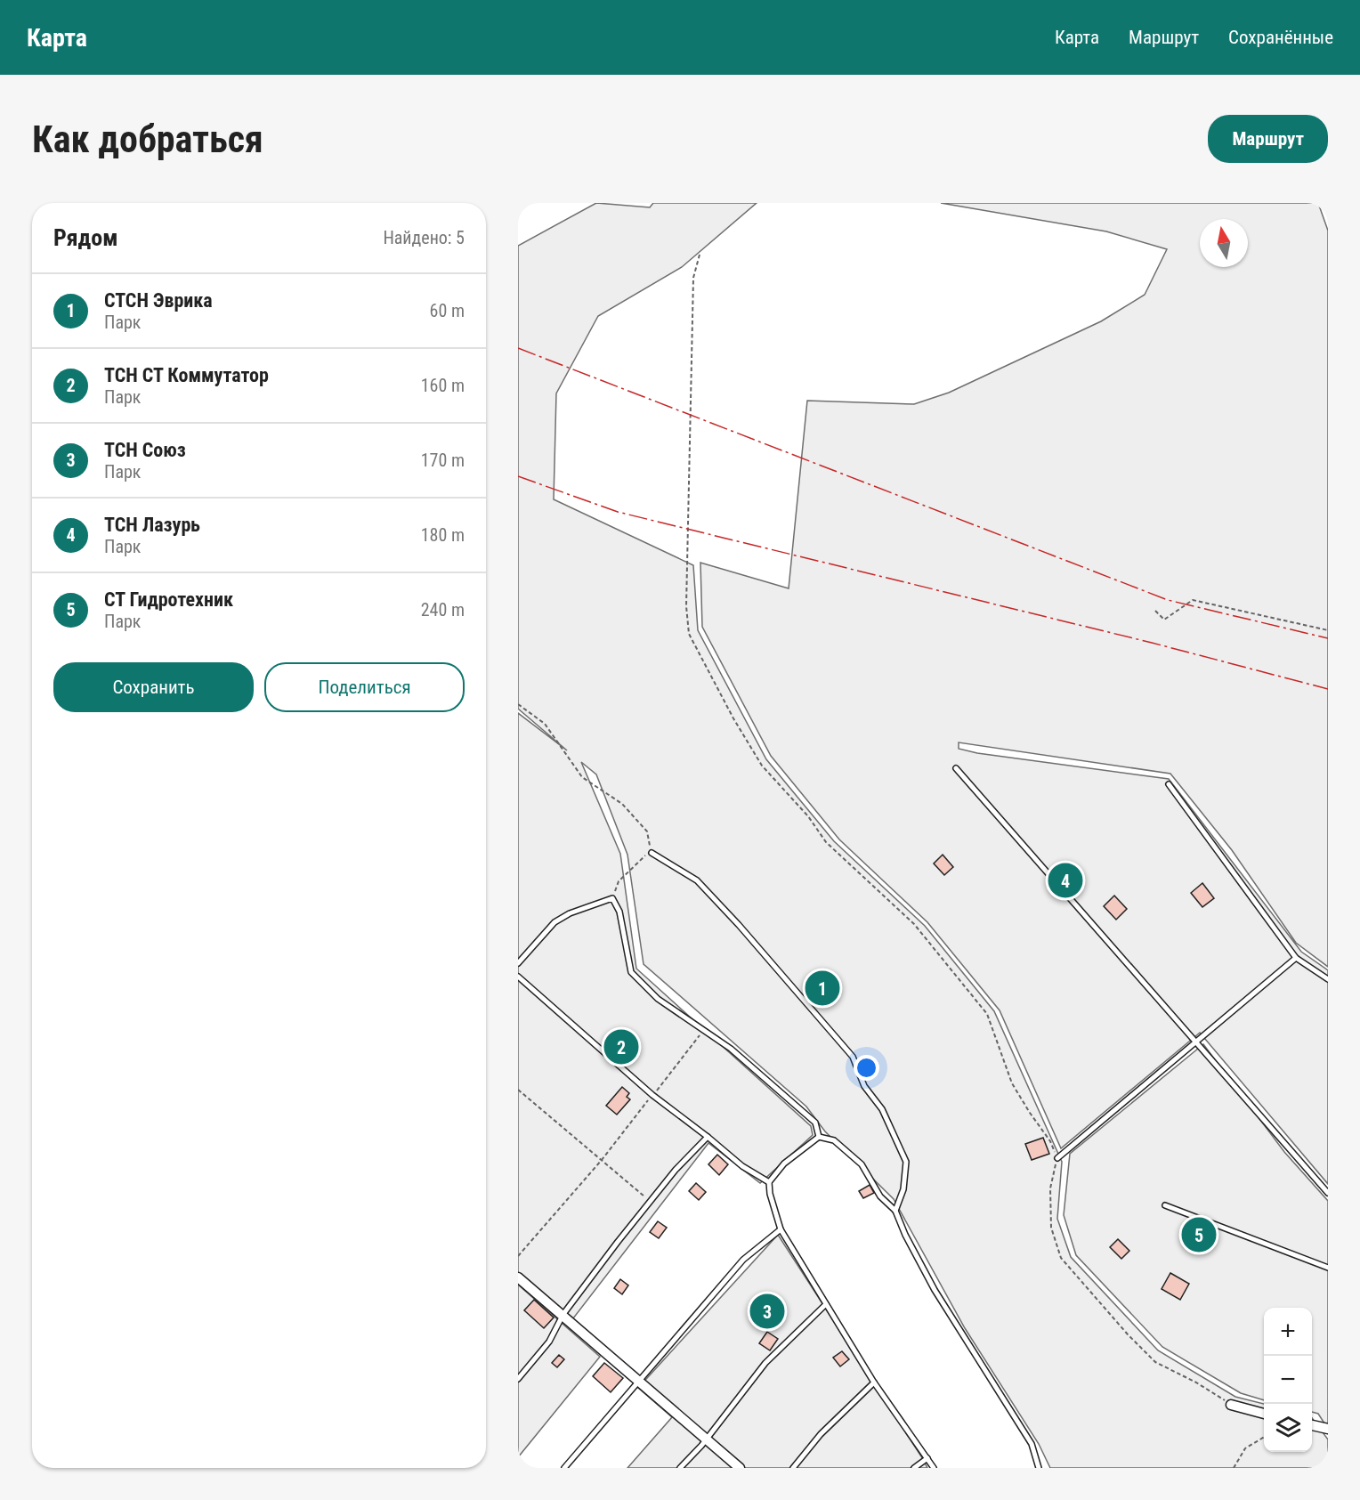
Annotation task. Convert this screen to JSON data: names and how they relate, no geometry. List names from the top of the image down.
{
  "north": "top",
  "page": {
    "header": "Карта",
    "nav": ["Карта", "Маршрут", "Сохранённые"],
    "buttons": [
      "Маршрут",
      ["Сохранить", "Поделиться"]
    ],
    "title": "Как добраться",
    "heading": ["Рядом", "Найдено: 5"],
    "list": [
      {
        "mark": "1",
        "name": "СТСН Эврика",
        "note": "Парк",
        "value": "60 m"
      },
      {
        "mark": "2",
        "name": "ТСН СТ Коммутатор",
        "note": "Парк",
        "value": "160 m"
      },
      {
        "mark": "3",
        "name": "ТСН Союз",
        "note": "Парк",
        "value": "170 m"
      },
      {
        "mark": "4",
        "name": "ТСН Лазурь",
        "note": "Парк",
        "value": "180 m"
      },
      {
        "mark": "5",
        "name": "СТ Гидротехник",
        "note": "Парк",
        "value": "240 m"
      }
    ],
    "pins": [
      "4",
      "1",
      "2",
      "5",
      "3"
    ],
    "map_buttons": ["+", "−"]
  }
}
